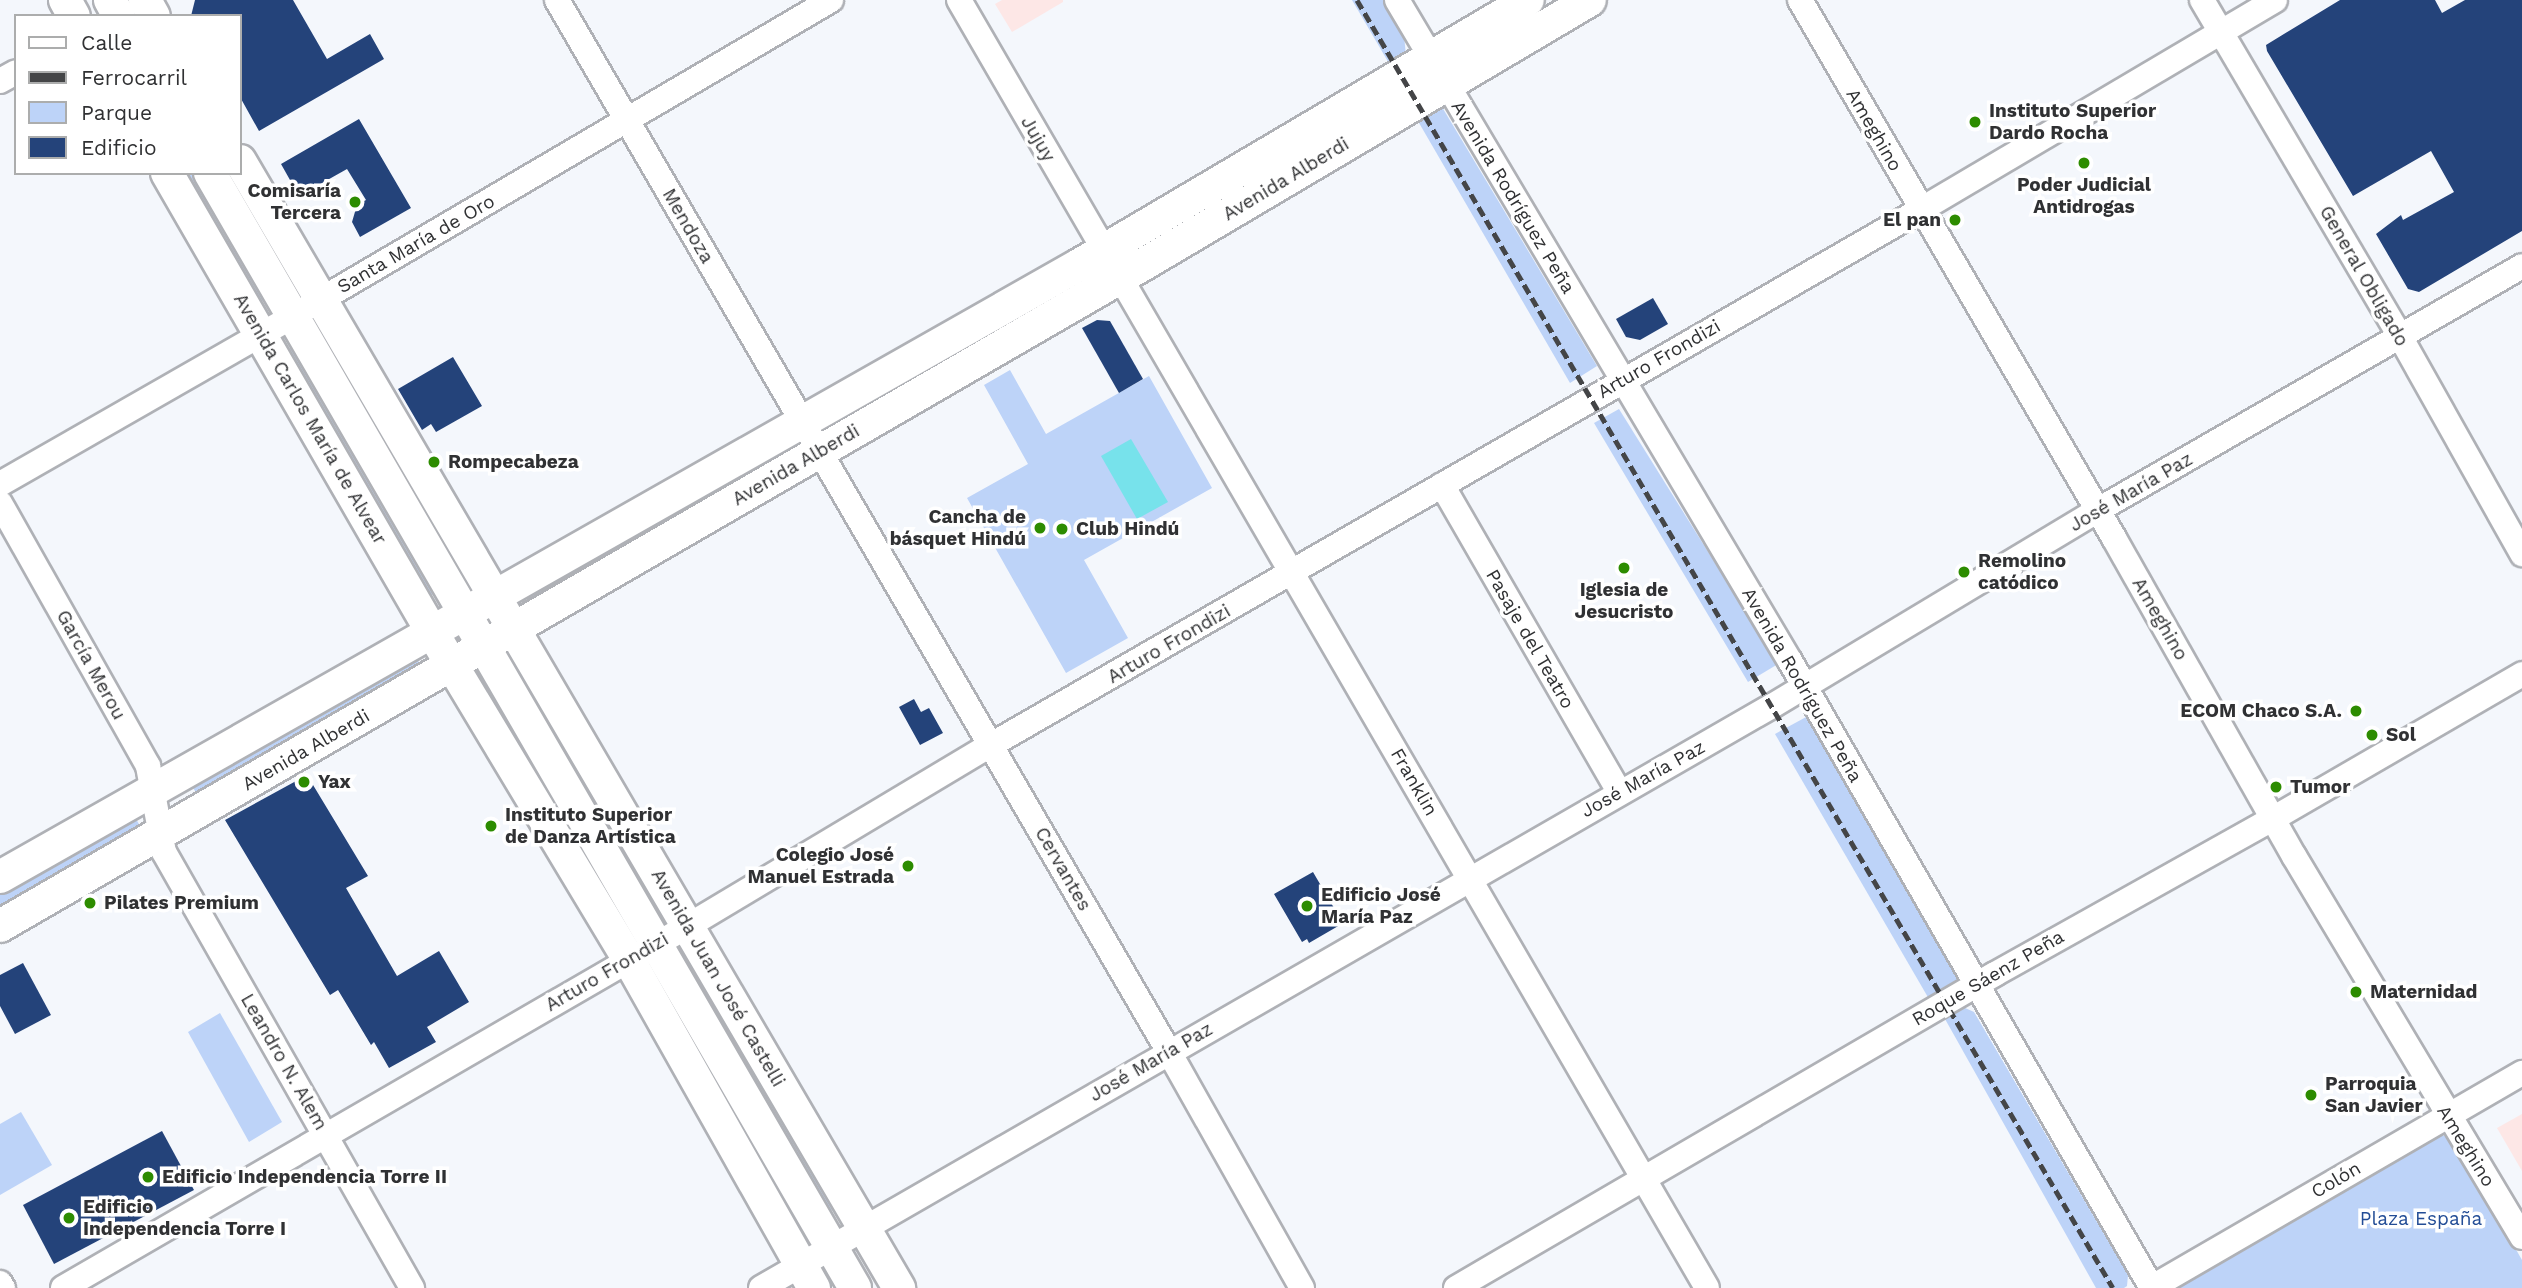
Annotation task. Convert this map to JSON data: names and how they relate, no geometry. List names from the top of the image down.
{
  "streets": {
    "main road": ["Avenida Alberdi", "Avenida Carlos María de Alvear", "Avenida Juan José Castelli"],
    "street": [
      "Ameghino",
      "Jujuy",
      "Avenida Rodríguez Peña",
      "Mendoza",
      "Santa María de Oro",
      "General Obligado",
      "Arturo Frondizi",
      "José María Paz",
      "Pasaje del Teatro",
      "García Merou",
      "Franklin",
      "Cervantes",
      "Roque Sáenz Peña",
      "Leandro N. Alem",
      "Colón"
    ]
  },
  "crossings": [
    ["Ameghino", "Arturo Frondizi"],
    ["Ameghino", "José María Paz"],
    ["Ameghino", "Roque Sáenz Peña"],
    ["Ameghino", "Colón"],
    ["Jujuy", "Avenida Alberdi"],
    ["Jujuy", "Franklin"],
    ["Avenida Alberdi", "Avenida Rodríguez Peña"],
    ["Avenida Alberdi", "Mendoza"],
    ["Avenida Alberdi", "Avenida Carlos María de Alvear"],
    ["Avenida Alberdi", "García Merou"],
    ["Avenida Alberdi", "Franklin"],
    ["Avenida Alberdi", "Cervantes"],
    ["Avenida Alberdi", "Avenida Juan José Castelli"],
    ["Avenida Alberdi", "Leandro N. Alem"],
    ["Avenida Rodríguez Peña", "Arturo Frondizi"],
    ["Avenida Rodríguez Peña", "José María Paz"],
    ["Avenida Rodríguez Peña", "Roque Sáenz Peña"],
    ["Avenida Rodríguez Peña", "Colón"],
    ["Mendoza", "Santa María de Oro"],
    ["Mendoza", "Cervantes"],
    ["Santa María de Oro", "Avenida Carlos María de Alvear"],
    ["General Obligado", "Arturo Frondizi"],
    ["General Obligado", "José María Paz"],
    ["Arturo Frondizi", "Pasaje del Teatro"],
    ["Arturo Frondizi", "Franklin"],
    ["Arturo Frondizi", "Cervantes"],
    ["Arturo Frondizi", "Avenida Juan José Castelli"],
    ["Arturo Frondizi", "Leandro N. Alem"],
    ["Avenida Carlos María de Alvear", "Avenida Juan José Castelli"],
    ["José María Paz", "Pasaje del Teatro"],
    ["José María Paz", "Franklin"],
    ["José María Paz", "Cervantes"],
    ["José María Paz", "Avenida Juan José Castelli"],
    ["García Merou", "Leandro N. Alem"],
    ["Franklin", "Roque Sáenz Peña"]
  ],
  "parks": ["Plaza España"],
  "places": [
    "Instituto Superior Dardo Rocha",
    "Poder Judicial Antidrogas",
    "Comisaría Tercera",
    "El pan",
    "Rompecabeza",
    "Cancha de básquet Hindú",
    "Club Hindú",
    "Iglesia de Jesucristo",
    "Remolino catódico",
    "ECOM Chaco S.A.",
    "Sol",
    "Yax",
    "Tumor",
    "Instituto Superior de Danza Artística",
    "Colegio José Manuel Estrada",
    "Pilates Premium",
    "Edificio José María Paz",
    "Maternidad",
    "Parroquia San Javier",
    "Edificio Independencia Torre II",
    "Edificio Independencia Torre I"
  ],
  "legend": [
    "Calle",
    "Ferrocarril",
    "Parque",
    "Edificio"
  ]
}
